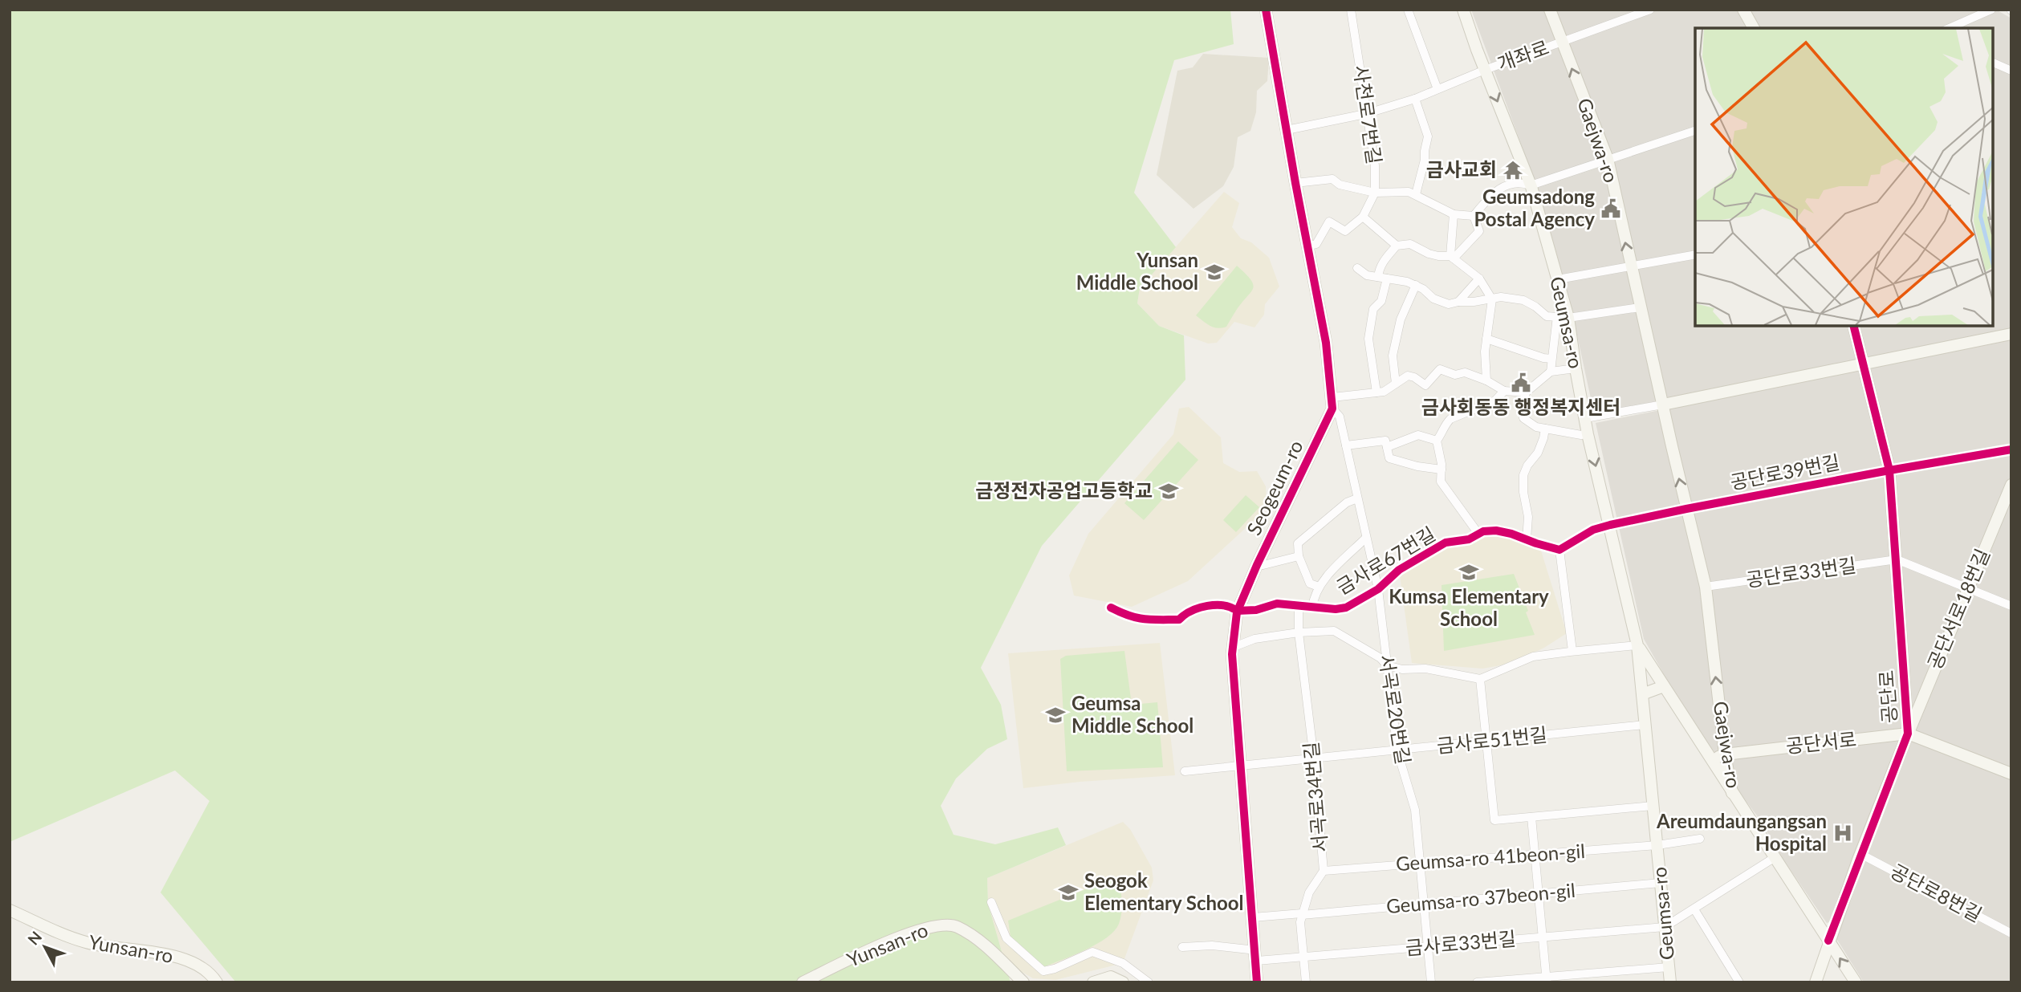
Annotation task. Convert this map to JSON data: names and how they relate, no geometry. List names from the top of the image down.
{
  "streets": {
    "street": [
      "개좌로",
      "사천로7번길",
      "Gaejwa-ro",
      "Geumsa-ro",
      "공단로39번길",
      "Seogeum-ro",
      "금사로67번길",
      "공단로33번길",
      "공단서로18번길",
      "공단로",
      "서곡로20번길",
      "금사로51번길",
      "공단서로",
      "서곡로34번길",
      "Geumsa-ro 41beon-gil",
      "공단로8번길",
      "Geumsa-ro 37beon-gil",
      "금사로33번길",
      "Yunsan-ro"
    ]
  },
  "crossings": [
    ["개좌로", "사천로7번길"],
    ["개좌로", "Gaejwa-ro"],
    ["개좌로", "Geumsa-ro"],
    ["Gaejwa-ro", "Geumsa-ro"],
    ["Gaejwa-ro", "공단로39번길"],
    ["Gaejwa-ro", "공단로33번길"],
    ["Gaejwa-ro", "공단로"],
    ["Gaejwa-ro", "공단서로"],
    ["Geumsa-ro", "금사로51번길"],
    ["Geumsa-ro", "공단서로"],
    ["Geumsa-ro", "Geumsa-ro 41beon-gil"],
    ["Geumsa-ro", "Geumsa-ro 37beon-gil"],
    ["Geumsa-ro", "금사로33번길"],
    ["공단로39번길", "공단로"],
    ["Seogeum-ro", "금사로67번길"],
    ["Seogeum-ro", "서곡로20번길"],
    ["Seogeum-ro", "금사로51번길"],
    ["Seogeum-ro", "Geumsa-ro 37beon-gil"],
    ["Seogeum-ro", "금사로33번길"],
    ["금사로67번길", "서곡로20번길"],
    ["금사로67번길", "서곡로34번길"],
    ["공단로33번길", "공단로"],
    ["공단서로18번길", "공단로"],
    ["공단서로18번길", "공단서로"],
    ["공단로", "공단서로"],
    ["공단로", "공단로8번길"],
    ["서곡로20번길", "금사로51번길"],
    ["서곡로20번길", "Geumsa-ro 41beon-gil"],
    ["서곡로20번길", "Geumsa-ro 37beon-gil"],
    ["서곡로20번길", "금사로33번길"],
    ["금사로51번길", "서곡로34번길"],
    ["서곡로34번길", "Geumsa-ro 41beon-gil"],
    ["서곡로34번길", "Geumsa-ro 37beon-gil"],
    ["서곡로34번길", "금사로33번길"]
  ],
  "one_way": ["Gaejwa-ro"],
  "places": {
    "temple": ["금사교회"],
    "public building": ["Geumsadong Postal Agency", "금사회동동 행정복지센터"],
    "school or university": [
      "Yunsan Middle School",
      "금정전자공업고등학교",
      "Kumsa Elementary School",
      "Geumsa Middle School",
      "Seogok Elementary School"
    ],
    "hospital": ["Areumdaungangsan Hospital"]
  },
  "north": "top left"
}
